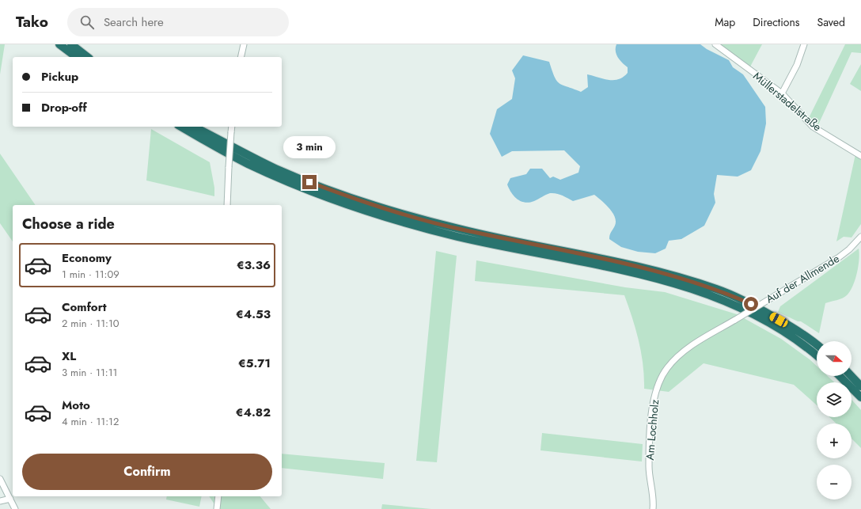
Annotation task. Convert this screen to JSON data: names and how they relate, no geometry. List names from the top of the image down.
{
  "streets": {
    "street": ["Müllerstadelstraße", "Auf der Allmende", "Am Lochholz"]
  },
  "crossings": [
    ["Auf der Allmende", "Am Lochholz"]
  ],
  "north": "right",
  "page": {
    "header": "Tako",
    "search": "Search here",
    "nav": ["Map", "Directions", "Saved"],
    "banner": ["Pickup", "Drop-off"],
    "bubble": "3 min",
    "heading": "Choose a ride",
    "list": [
      {
        "name": "Economy",
        "note": "1 min · 11:09",
        "value": "€3.36"
      },
      {
        "name": "Comfort",
        "note": "2 min · 11:10",
        "value": "€4.53"
      },
      {
        "name": "XL",
        "note": "3 min · 11:11",
        "value": "€5.71"
      },
      {
        "name": "Moto",
        "note": "4 min · 11:12",
        "value": "€4.82"
      }
    ],
    "map_buttons": ["+", "−"],
    "buttons": "Confirm"
  }
}
